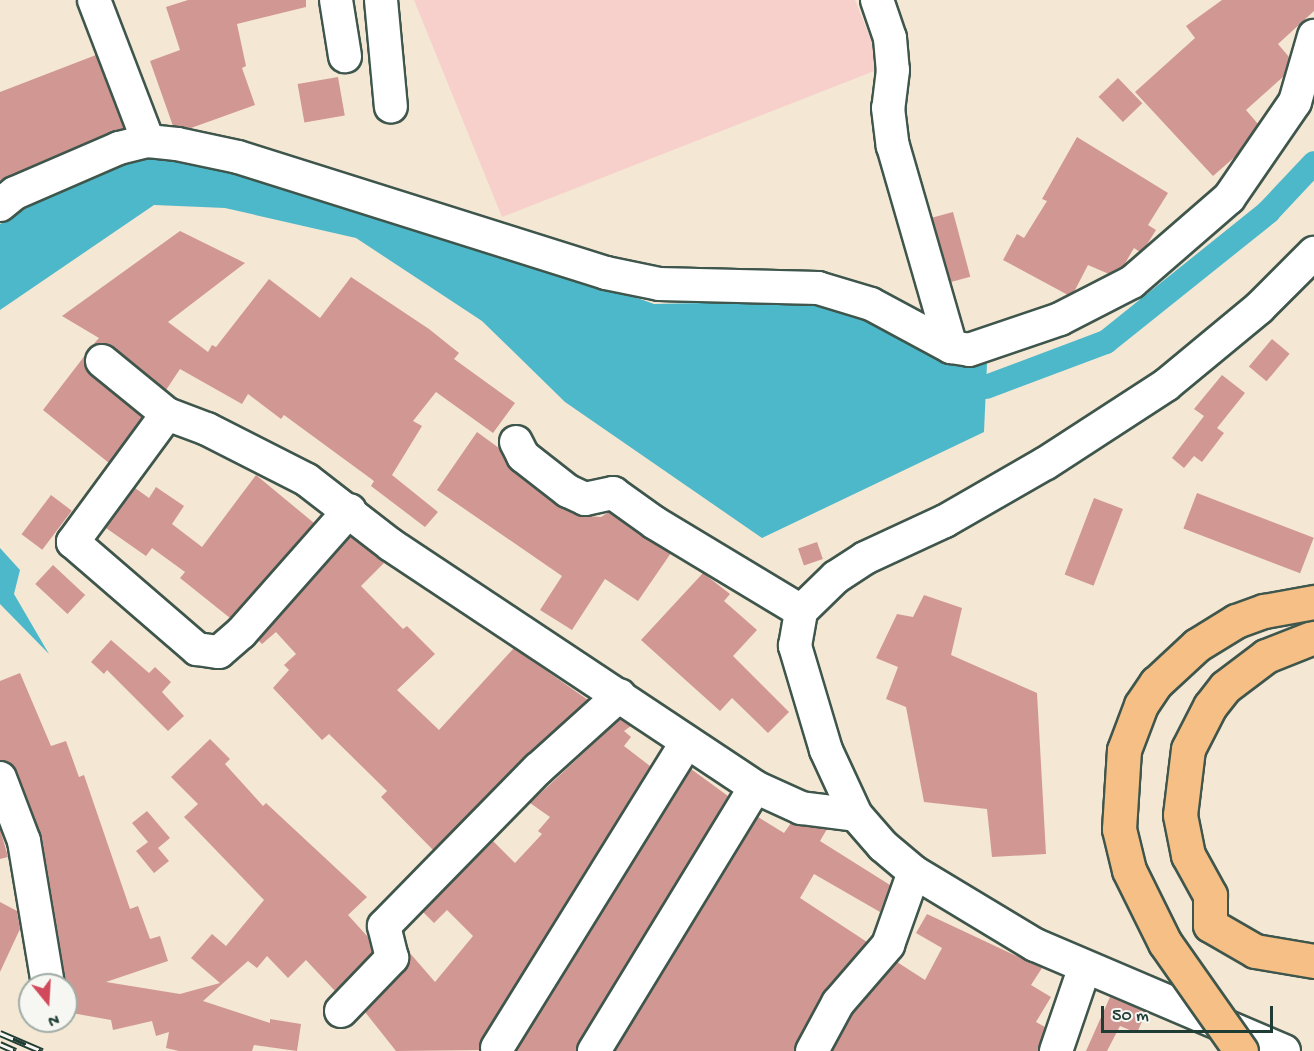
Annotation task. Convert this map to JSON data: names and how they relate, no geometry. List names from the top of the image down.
{
  "scale_bar": "50 m",
  "north": "bottom"
}
